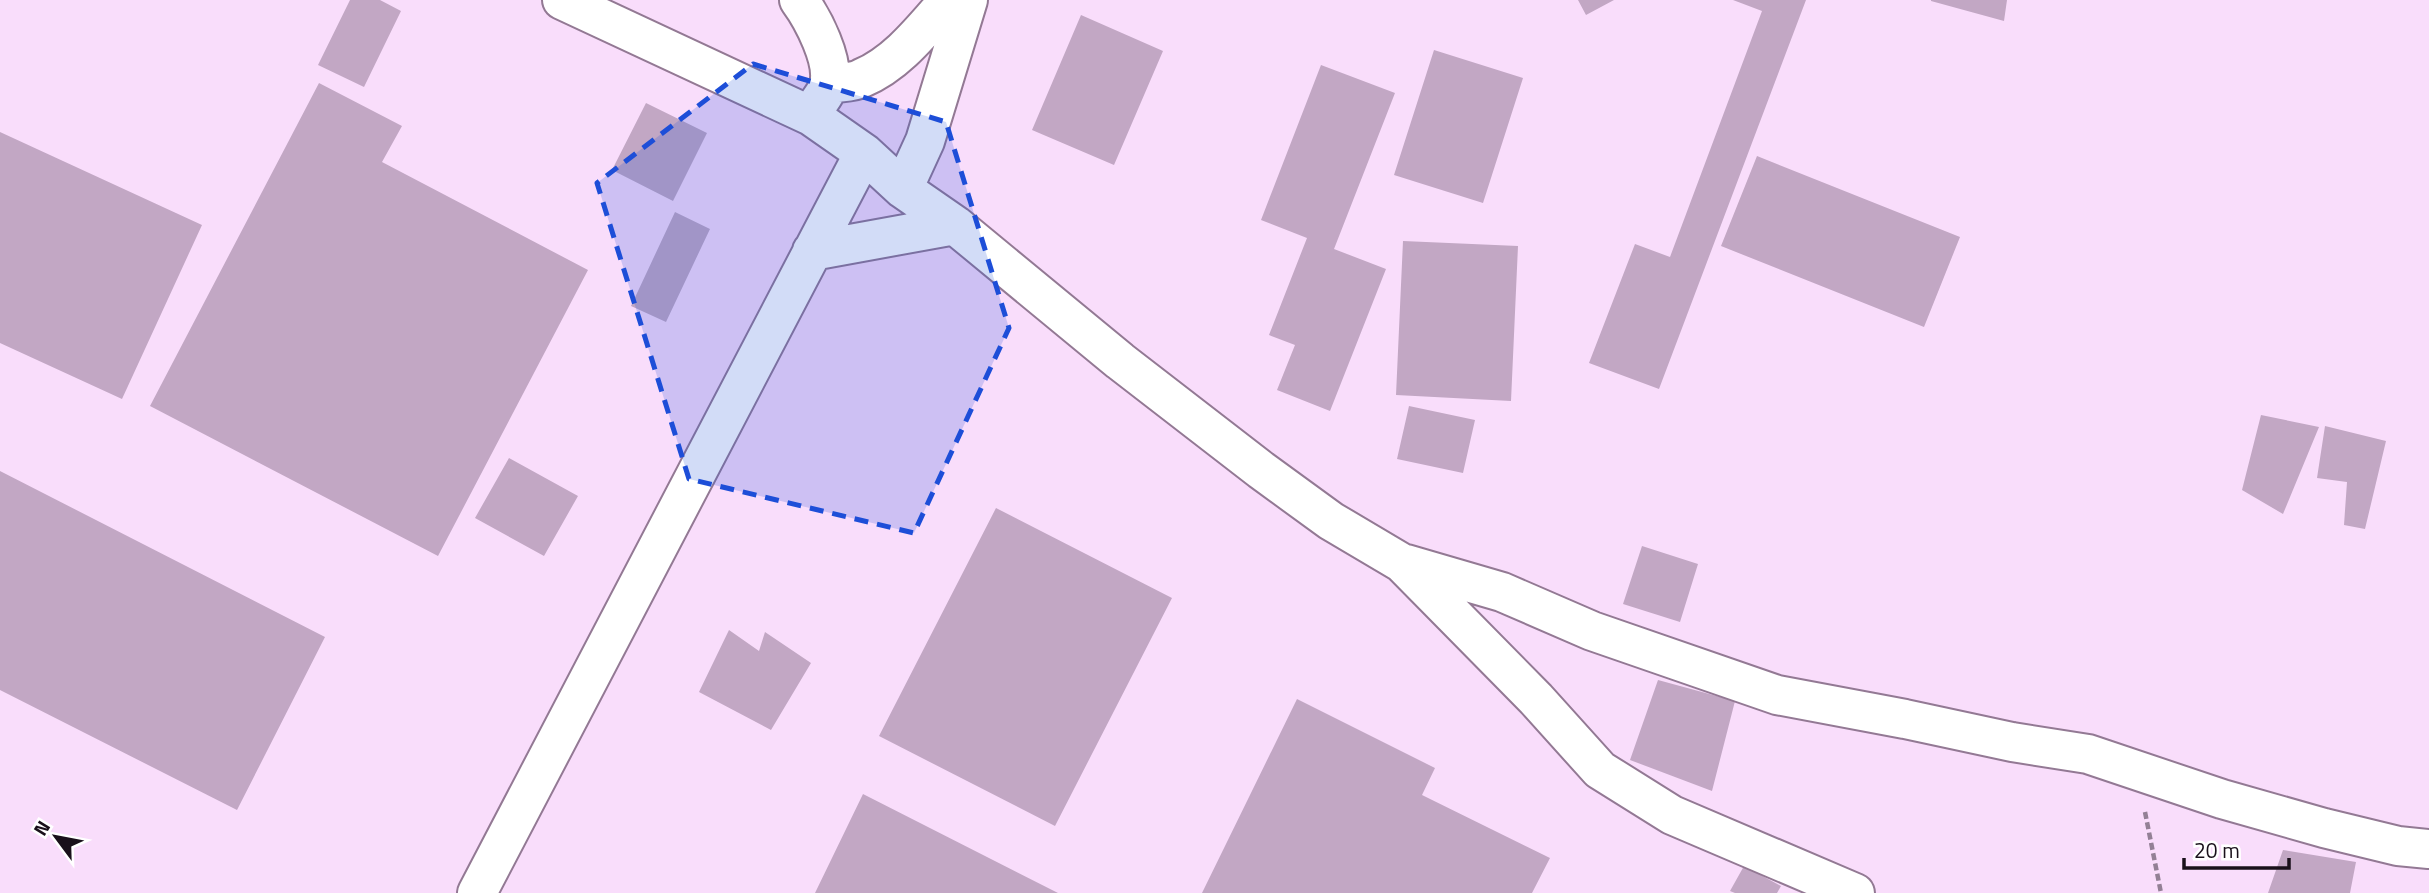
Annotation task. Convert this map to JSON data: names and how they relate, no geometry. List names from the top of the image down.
{
  "scale_bar": "20 m",
  "north": "top left"
}
